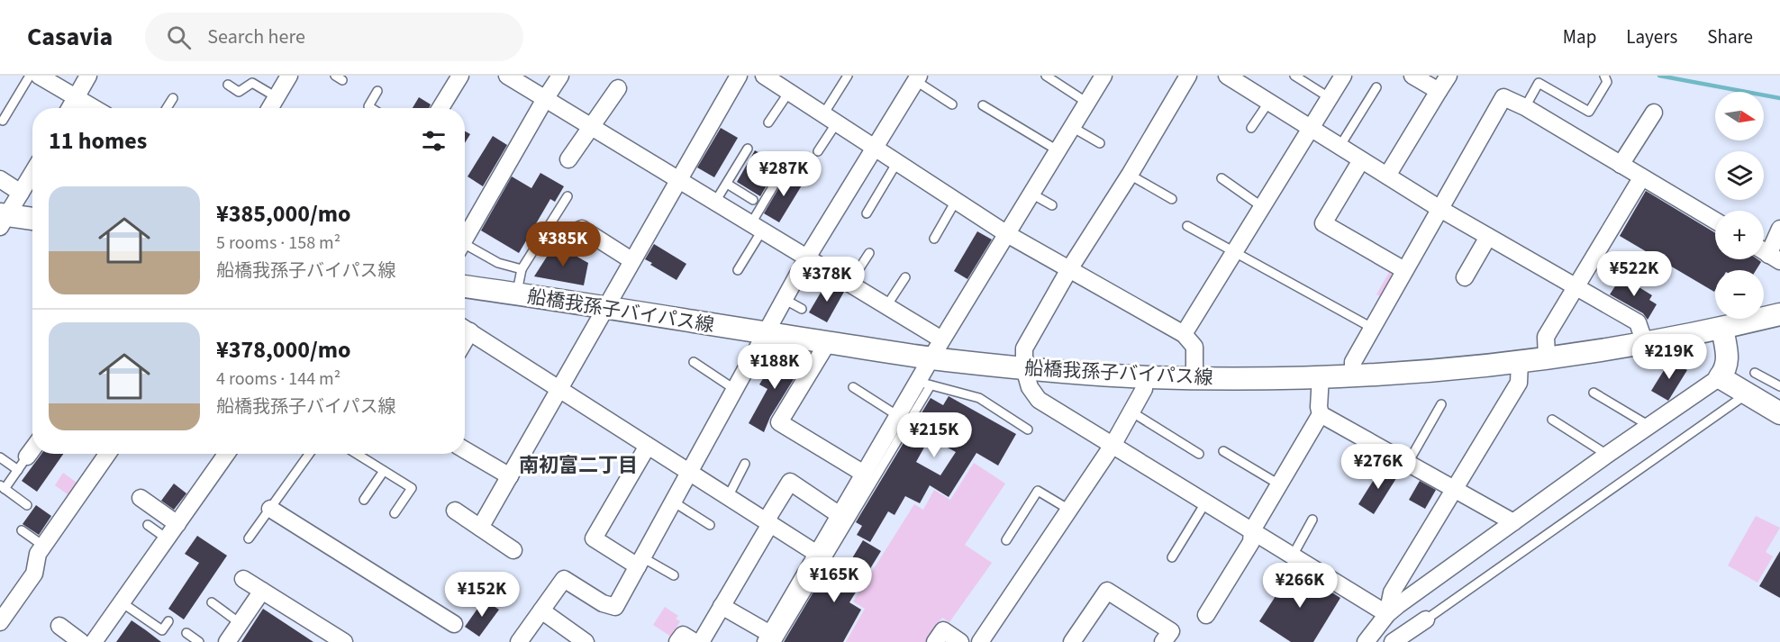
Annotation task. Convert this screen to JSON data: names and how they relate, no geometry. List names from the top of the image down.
{
  "streets": {
    "street": ["船橋我孫子バイパス線"]
  },
  "districts": ["南初富二丁目"],
  "north": "right",
  "page": {
    "header": "Casavia",
    "search": "Search here",
    "nav": ["Map", "Layers", "Share"],
    "map_buttons": ["+", "−"],
    "heading": "11 homes",
    "price": [
      "¥287K",
      "¥385K",
      "¥522K",
      "¥378K",
      "¥219K",
      "¥188K",
      "¥215K",
      "¥276K",
      "¥165K",
      "¥266K",
      "¥152K"
    ],
    "list": [
      {
        "name": "¥385,000/mo",
        "note": "5 rooms · 158 m² · 船橋我孫子バイパス線"
      },
      {
        "name": "¥378,000/mo",
        "note": "4 rooms · 144 m² · 船橋我孫子バイパス線"
      }
    ]
  }
}
